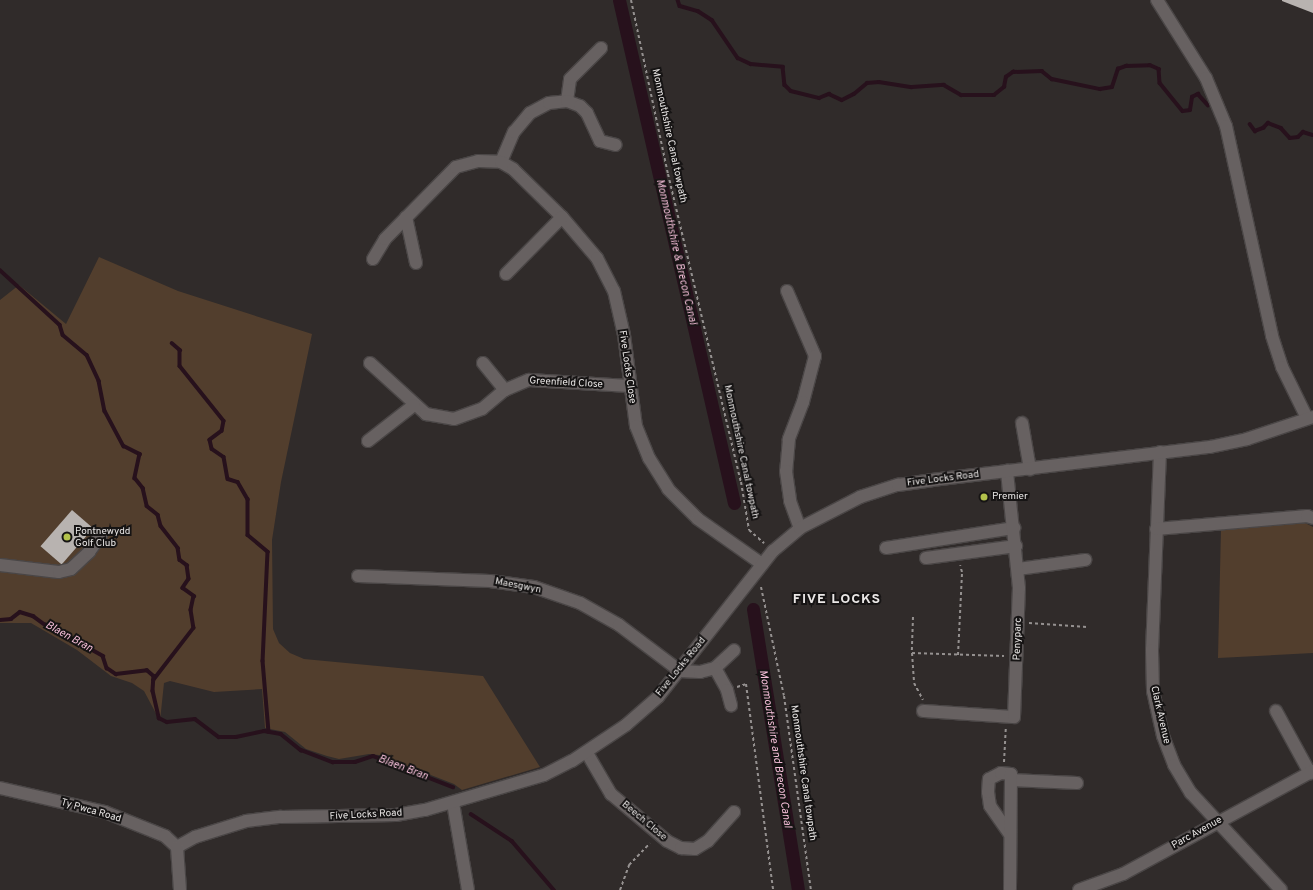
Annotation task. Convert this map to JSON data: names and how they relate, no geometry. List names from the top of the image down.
{
  "streets": {
    "street": [
      "Five Locks Close",
      "Greenfield Close",
      "Five Locks Road",
      "Maesgwyn",
      "Penyparc",
      "Clark Avenue",
      "Ty Pwca Road",
      "Beech Close",
      "Parc Avenue"
    ],
    "path": ["Monmouthshire Canal towpath"]
  },
  "crossings": [
    ["Monmouthshire Canal towpath", "Five Locks Road"],
    ["Five Locks Close", "Greenfield Close"],
    ["Five Locks Close", "Five Locks Road"],
    ["Five Locks Road", "Maesgwyn"],
    ["Five Locks Road", "Penyparc"],
    ["Five Locks Road", "Clark Avenue"],
    ["Five Locks Road", "Ty Pwca Road"],
    ["Five Locks Road", "Beech Close"],
    ["Clark Avenue", "Parc Avenue"]
  ],
  "districts": ["FIVE LOCKS"],
  "water": ["Monmouthshire & Brecon Canal", "Blaen Bran", "Monmouthshire and Brecon Canal"],
  "places": ["Premier", "Pontnewydd Golf Club"]
}
